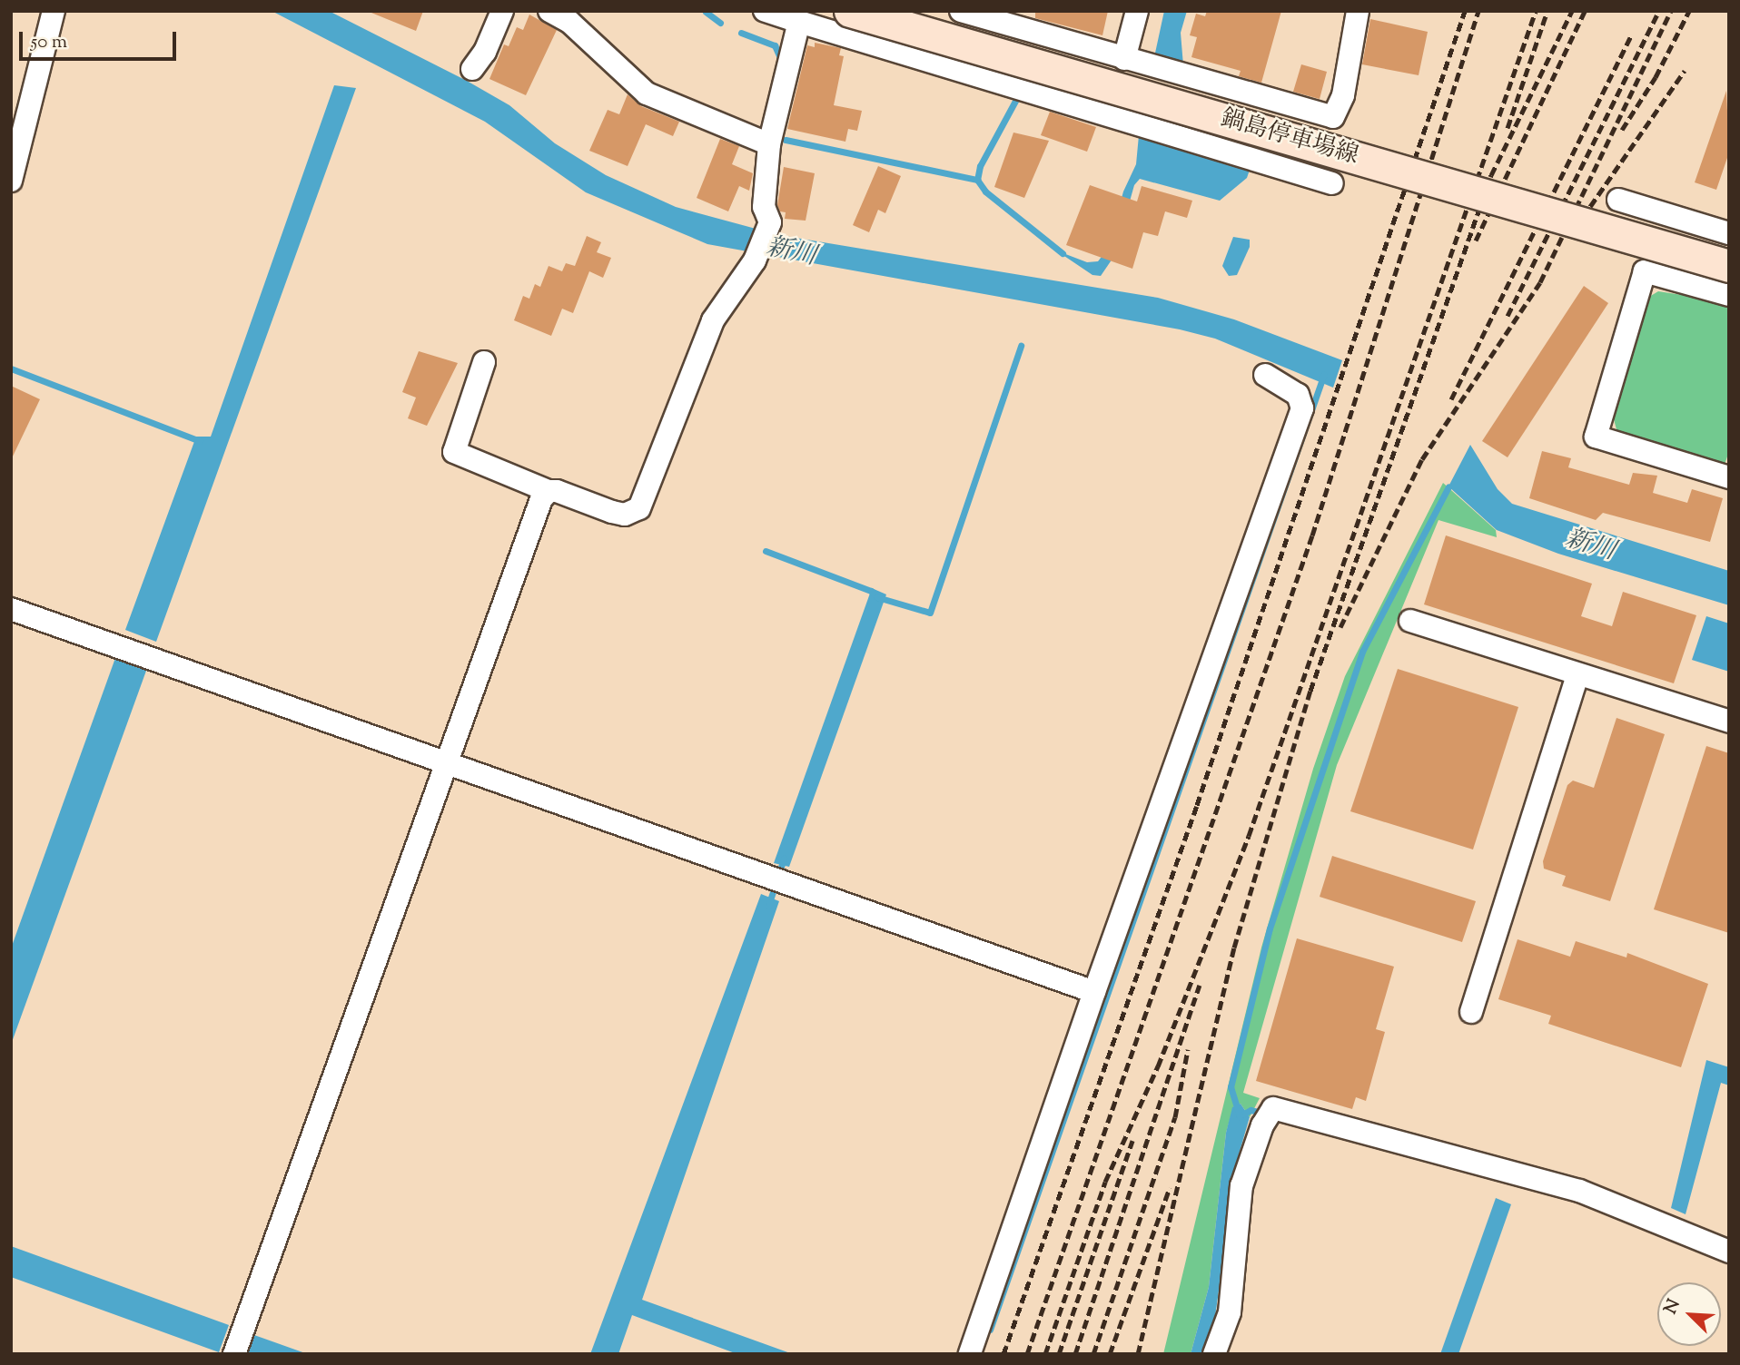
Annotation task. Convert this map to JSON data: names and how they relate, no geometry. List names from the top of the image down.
{
  "streets": {
    "main road": ["鍋島停車場線"]
  },
  "water": ["新川"],
  "scale_bar": "50 m",
  "north": "top left"
}
